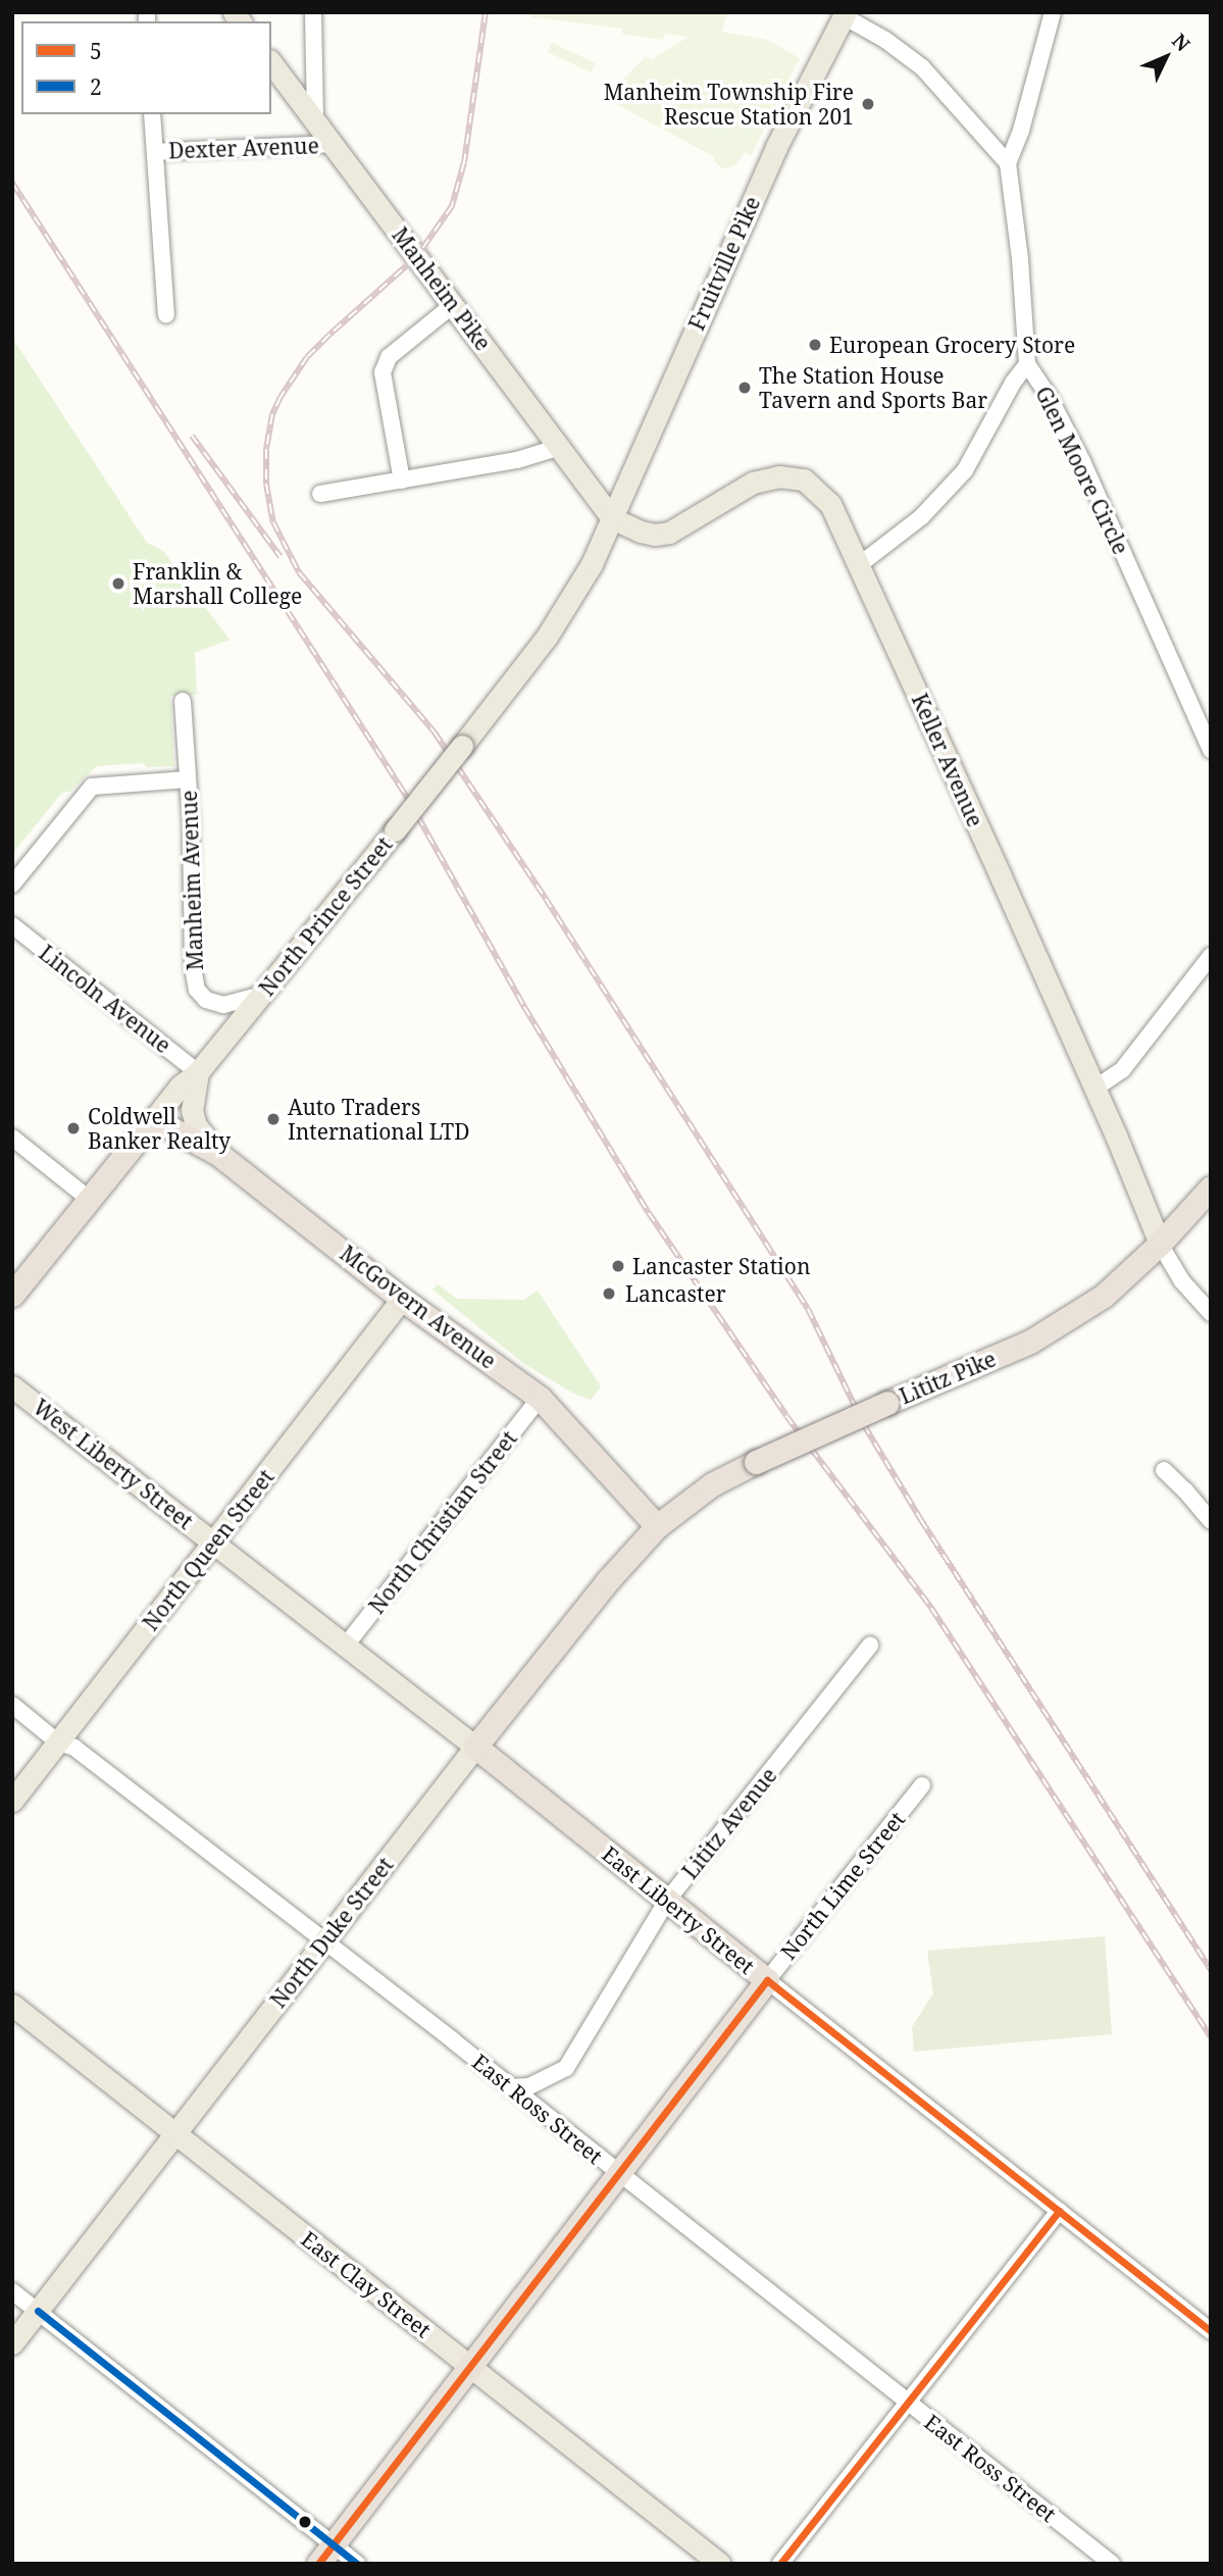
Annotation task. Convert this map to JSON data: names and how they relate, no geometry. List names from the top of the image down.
{
  "streets": {
    "highway": [
      "North Prince Street",
      "McGovern Avenue",
      "Lititz Pike",
      "North Lime Street",
      "East Liberty Street",
      "North Duke Street"
    ],
    "main road": [
      "Fruitville Pike",
      "Manheim Pike",
      "Keller Avenue",
      "West Liberty Street",
      "North Queen Street",
      "East Clay Street"
    ],
    "street": [
      "Dexter Avenue",
      "Glen Moore Circle",
      "Manheim Avenue",
      "Lincoln Avenue",
      "North Christian Street",
      "Lititz Avenue",
      "East Ross Street"
    ]
  },
  "crossings": [
    ["Dexter Avenue", "Manheim Pike"],
    ["Fruitville Pike", "Manheim Pike"],
    ["Fruitville Pike", "Keller Avenue"],
    ["Fruitville Pike", "North Prince Street"],
    ["Manheim Pike", "Keller Avenue"],
    ["Manheim Pike", "North Prince Street"],
    ["Keller Avenue", "North Prince Street"],
    ["Keller Avenue", "Lititz Pike"],
    ["Manheim Avenue", "North Prince Street"],
    ["North Prince Street", "Lincoln Avenue"],
    ["North Prince Street", "McGovern Avenue"],
    ["McGovern Avenue", "Lititz Pike"],
    ["McGovern Avenue", "North Christian Street"],
    ["McGovern Avenue", "North Queen Street"],
    ["McGovern Avenue", "North Duke Street"],
    ["Lititz Pike", "North Duke Street"],
    ["West Liberty Street", "North Queen Street"],
    ["West Liberty Street", "East Liberty Street"],
    ["North Christian Street", "East Liberty Street"],
    ["North Queen Street", "East Liberty Street"],
    ["North Queen Street", "East Ross Street"],
    ["Lititz Avenue", "East Liberty Street"],
    ["Lititz Avenue", "East Ross Street"],
    ["North Lime Street", "East Liberty Street"],
    ["North Lime Street", "East Ross Street"],
    ["North Lime Street", "East Clay Street"],
    ["East Liberty Street", "North Duke Street"],
    ["North Duke Street", "East Ross Street"],
    ["North Duke Street", "East Clay Street"]
  ],
  "places": [
    "Manheim Township Fire Rescue Station 201",
    "European Grocery Store",
    "The Station House Tavern and Sports Bar",
    "Franklin & Marshall College",
    "Auto Traders International LTD",
    "Coldwell Banker Realty",
    "Lancaster Station",
    "Lancaster"
  ],
  "lines": ["transit line 5", "transit line 2"],
  "legend": ["5", "2"],
  "north": "top right"
}
